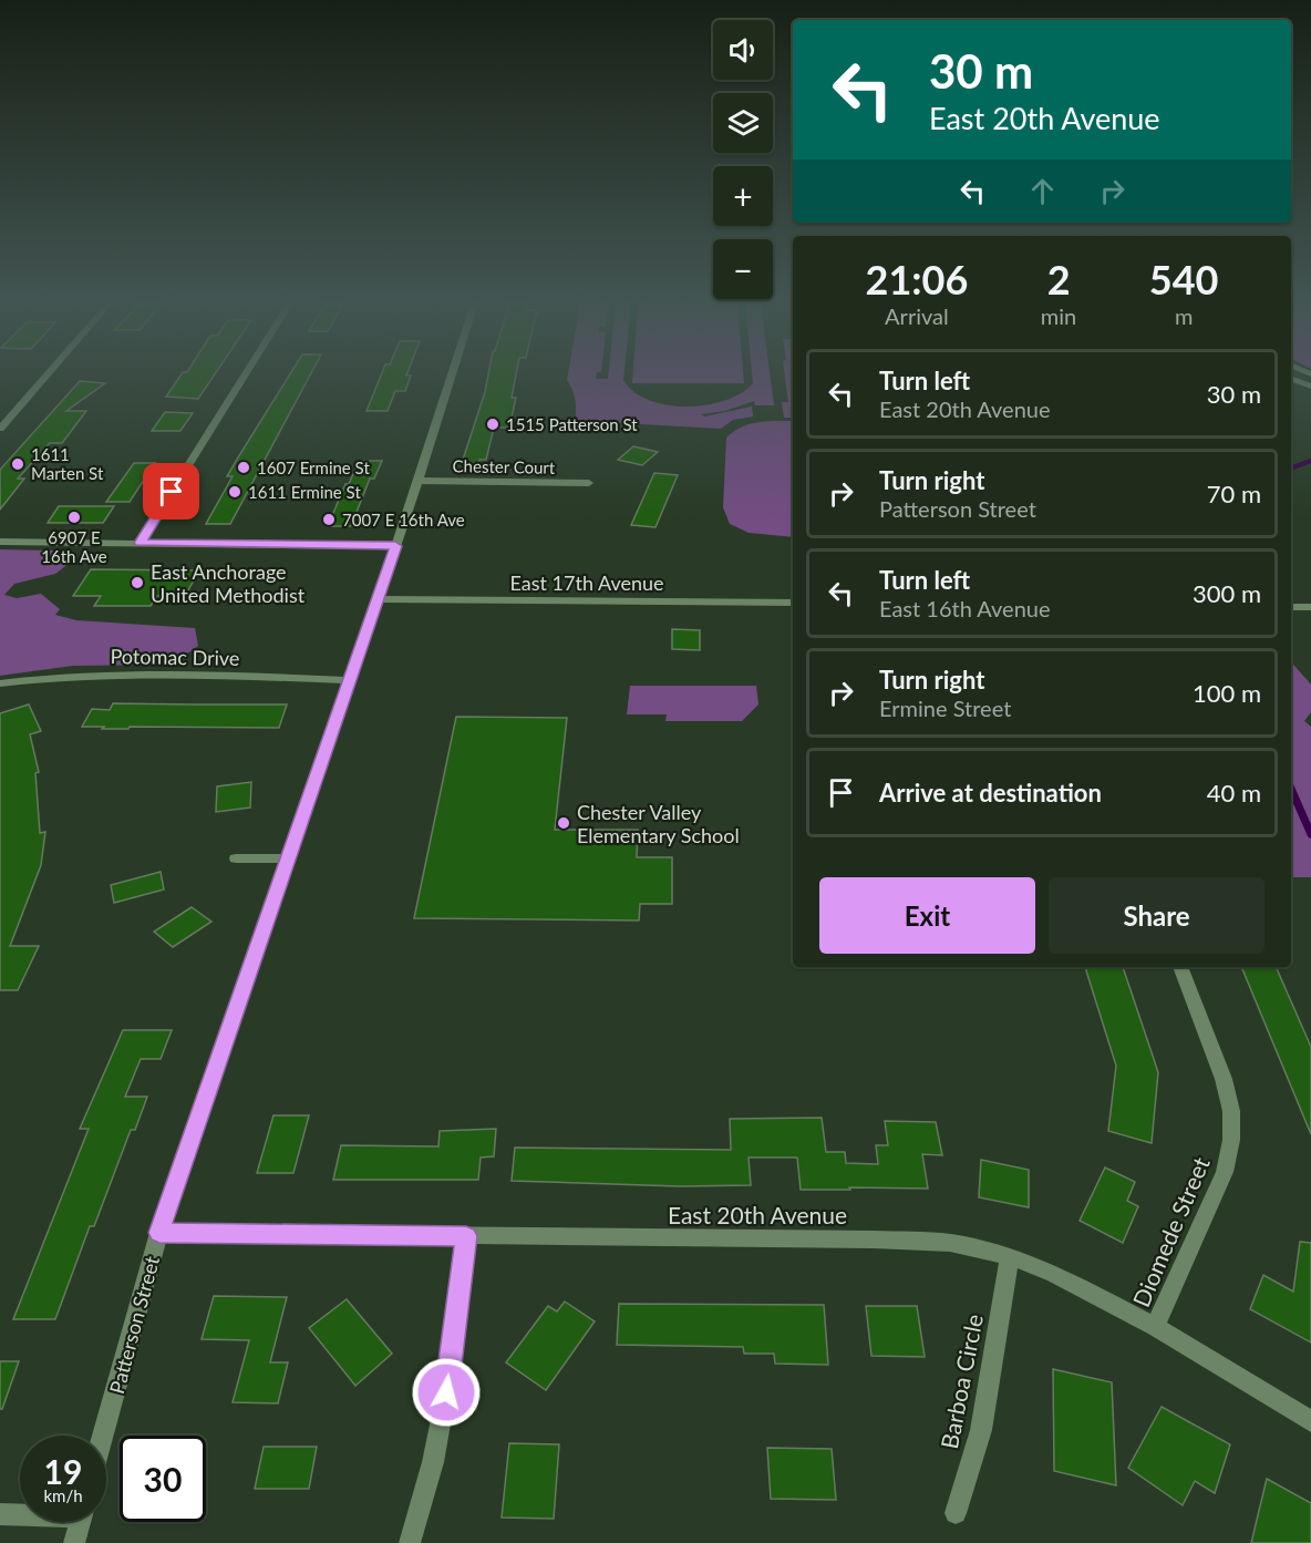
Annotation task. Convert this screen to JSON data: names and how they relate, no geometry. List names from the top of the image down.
{
  "streets": {
    "street": [
      "Chester Court",
      "East 17th Avenue",
      "Potomac Drive",
      "East 20th Avenue",
      "Diomede Street",
      "Patterson Street",
      "Barboa Circle"
    ]
  },
  "crossings": [
    ["Chester Court", "Patterson Street"],
    ["East 17th Avenue", "Patterson Street"],
    ["Potomac Drive", "Patterson Street"],
    ["East 20th Avenue", "Diomede Street"],
    ["East 20th Avenue", "Patterson Street"],
    ["East 20th Avenue", "Barboa Circle"]
  ],
  "places": [
    "1515 Patterson St",
    "1611 Marten St",
    "1607 Ermine St",
    "1611 Ermine St",
    "6907 E 16th Ave",
    "7007 E 16th Ave",
    "East Anchorage United Methodist",
    "Chester Valley Elementary School"
  ],
  "page": {
    "map_buttons": ["+", "−"],
    "turn": ["30 m", "East 20th Avenue"],
    "eta": [
      "21:06",
      "Arrival",
      "2",
      "min",
      "540",
      "m"
    ],
    "list": [
      {
        "name": "Turn left",
        "note": "East 20th Avenue",
        "value": "30 m"
      },
      {
        "name": "Turn right",
        "note": "Patterson Street",
        "value": "70 m"
      },
      {
        "name": "Turn left",
        "note": "East 16th Avenue",
        "value": "300 m"
      },
      {
        "name": "Turn right",
        "note": "Ermine Street",
        "value": "100 m"
      },
      {
        "name": "Arrive at destination",
        "value": "40 m"
      }
    ],
    "buttons": ["Exit", "Share"],
    "speed": "19 km/h",
    "limit": "30"
  }
}
